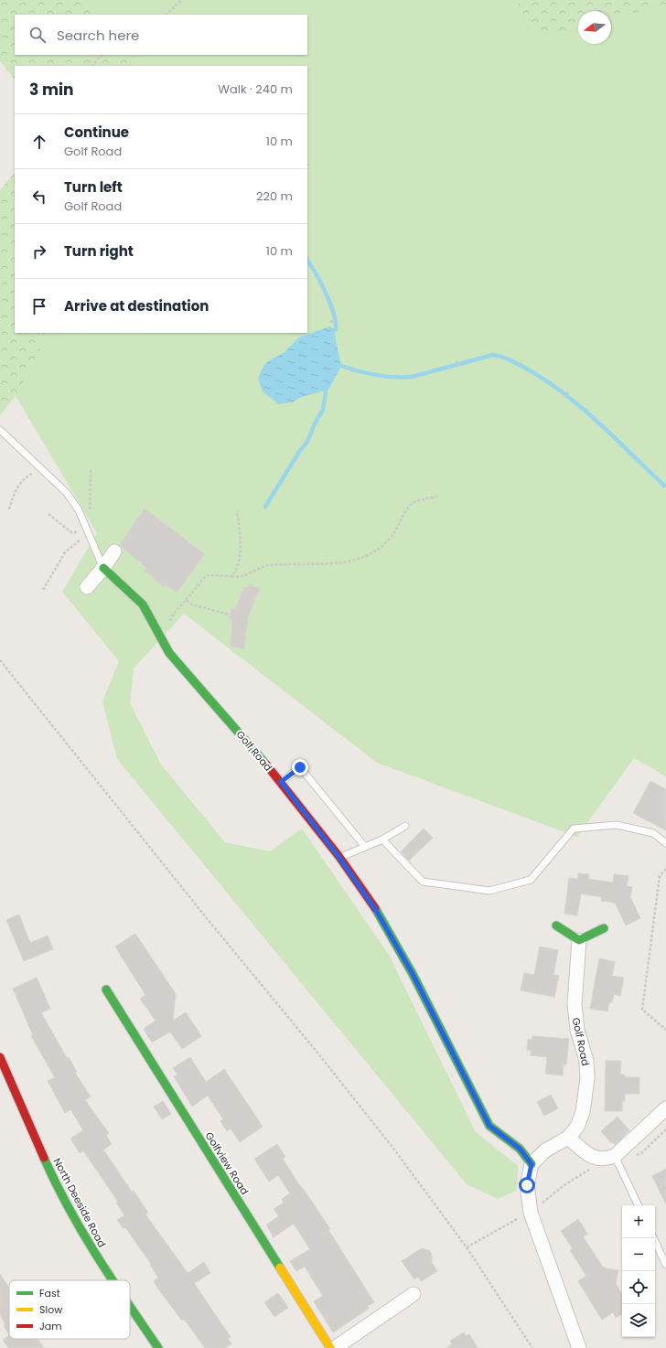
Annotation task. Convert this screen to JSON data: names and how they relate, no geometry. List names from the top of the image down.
{
  "streets": {
    "street": ["Golf Road", "Golfview Road", "North Deeside Road"]
  },
  "legend": ["Fast", "Slow", "Jam"],
  "north": "left",
  "page": {
    "search": "Search here",
    "heading": ["3 min", "Walk · 240 m"],
    "list": [
      ["Continue", "Golf Road", "10 m"],
      ["Turn left", "Golf Road", "220 m"],
      ["Turn right", "10 m"],
      "Arrive at destination"
    ],
    "map_buttons": ["+", "−"]
  }
}
